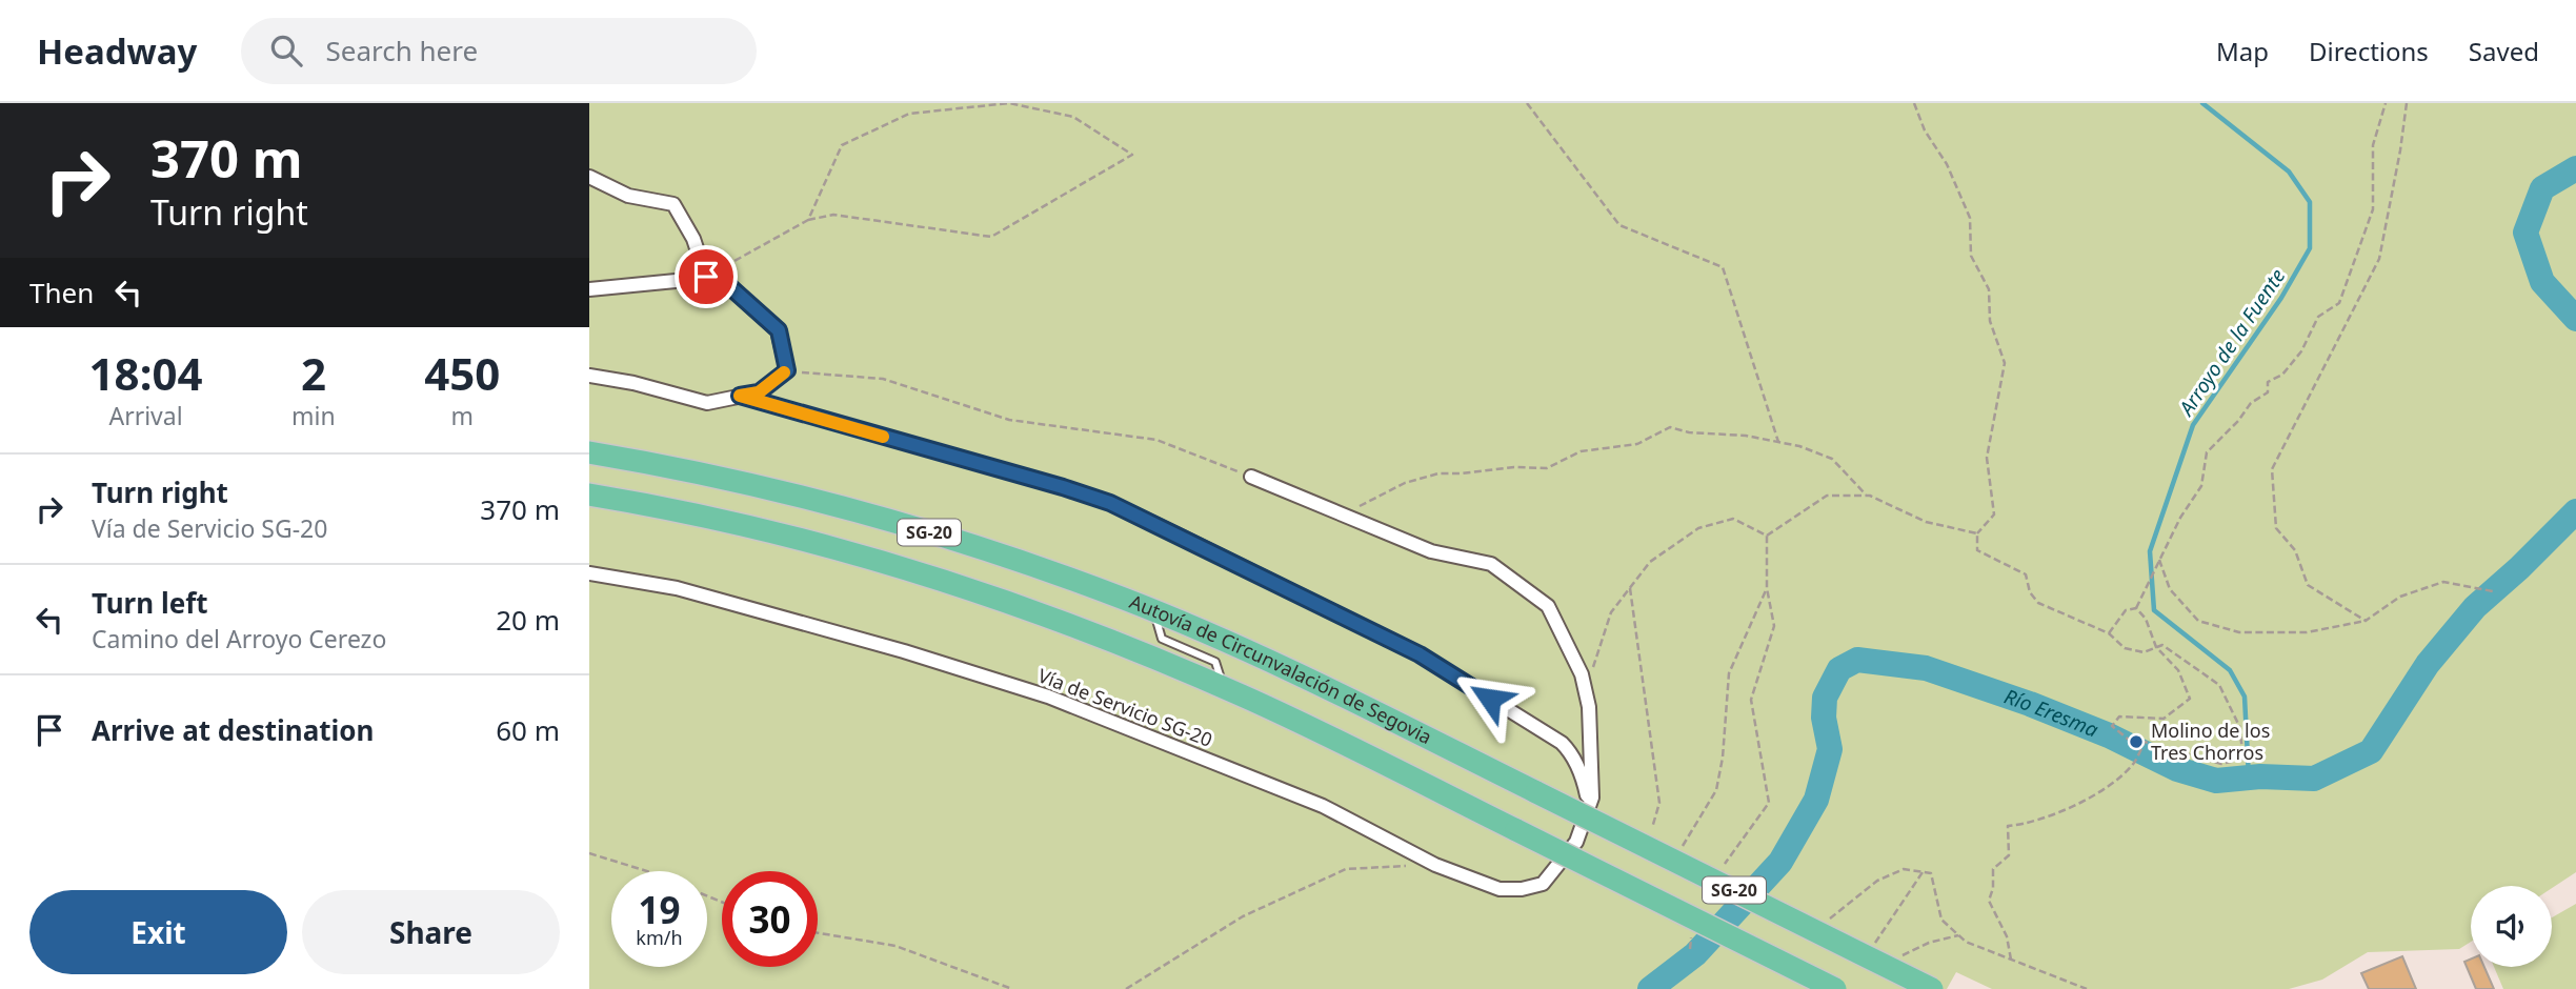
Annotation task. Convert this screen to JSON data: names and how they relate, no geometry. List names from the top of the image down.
{
  "streets": {
    "highway": ["SG-20", "Autovía de Circunvalación de Segovia"],
    "street": ["Vía de Servicio SG-20"]
  },
  "water": ["Arroyo de la Fuente", "Río Eresma"],
  "places": ["Molino de los Tres Chorros"],
  "page": {
    "header": "Headway",
    "search": "Search here",
    "nav": ["Map", "Directions", "Saved"],
    "turn": ["370 m", "Turn right"],
    "then": "Then",
    "eta": [
      "18:04",
      "Arrival",
      "2",
      "min",
      "450",
      "m"
    ],
    "list": [
      {
        "name": "Turn right",
        "note": "Vía de Servicio SG-20",
        "value": "370 m"
      },
      {
        "name": "Turn left",
        "note": "Camino del Arroyo Cerezo",
        "value": "20 m"
      },
      {
        "name": "Arrive at destination",
        "value": "60 m"
      }
    ],
    "speed": "19 km/h",
    "limit": "30",
    "buttons": ["Exit", "Share"]
  }
}
